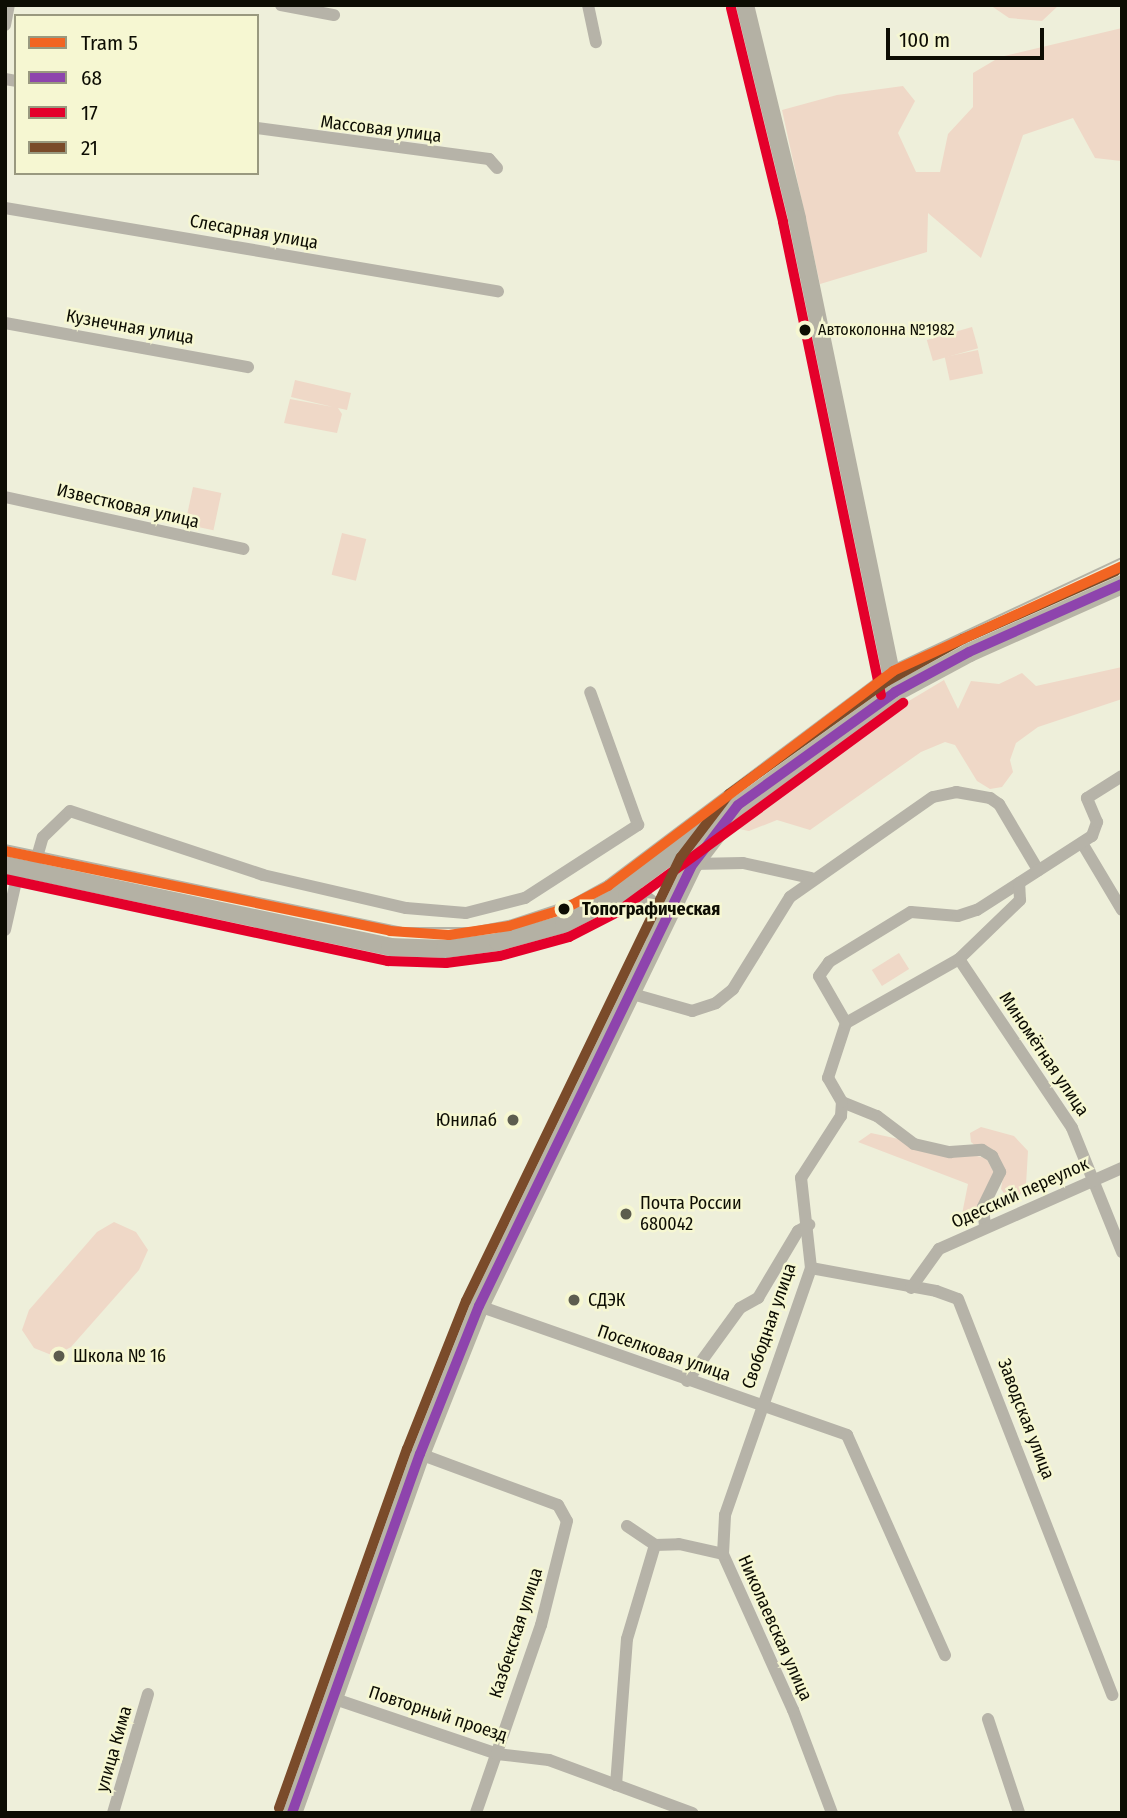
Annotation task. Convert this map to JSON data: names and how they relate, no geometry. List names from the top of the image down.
{
  "streets": {
    "street": [
      "Массовая улица",
      "Слесарная улица",
      "Кузнечная улица",
      "Известковая улица",
      "Миномётная улица",
      "Одесский переулок",
      "Свободная улица",
      "Поселковая улица",
      "Заводская улица",
      "Николаевская улица",
      "Казбекская улица",
      "Повторный проезд",
      "улица Кима"
    ]
  },
  "crossings": [
    ["Миномётная улица", "Одесский переулок"],
    ["Одесский переулок", "Заводская улица"],
    ["Свободная улица", "Поселковая улица"],
    ["Свободная улица", "Заводская улица"],
    ["Свободная улица", "Николаевская улица"],
    ["Казбекская улица", "Повторный проезд"]
  ],
  "places": [
    "Автоколонна №1982",
    "Топографическая",
    "Юнилаб",
    "Почта России 680042",
    "СДЭК",
    "Школа № 16"
  ],
  "lines": [
    "transit line 17",
    "tram line 5",
    "transit line 21",
    "transit line 68"
  ],
  "legend": [
    "Tram 5",
    "68",
    "17",
    "21"
  ],
  "scale_bar": "100 m"
}
